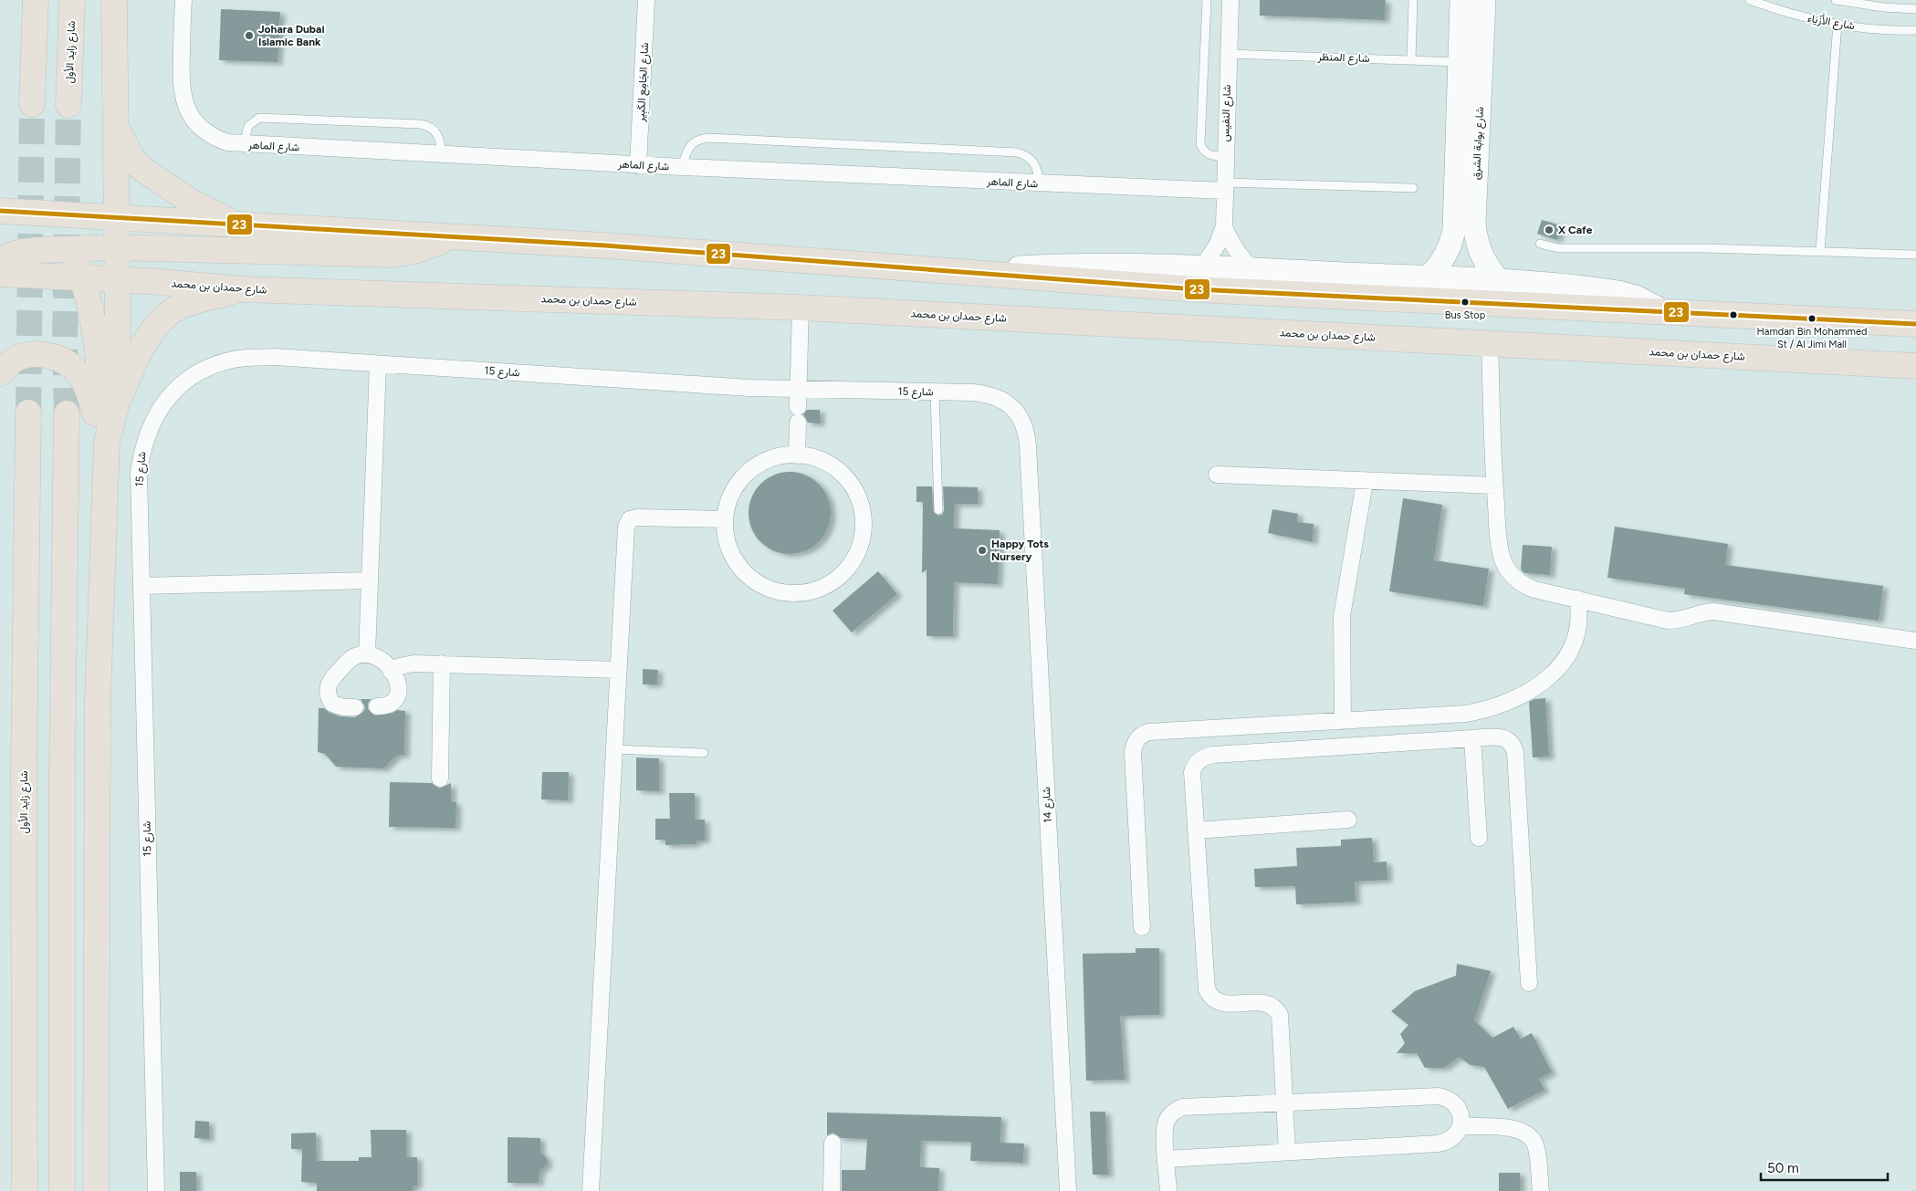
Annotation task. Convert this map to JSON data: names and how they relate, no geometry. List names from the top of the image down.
{
  "streets": {
    "main road": ["شارع زايد الأول", "شارع حمدان بن محمد"],
    "street": [
      "شارع الجَامِع الكَبِير",
      "شارع النفيس",
      "شارع بوابة الشرق",
      "شارع الماهر",
      "شارع 15",
      "شارع 14"
    ],
    "lane": ["شارع الأَزْيَاء", "شارع المنظر"]
  },
  "crossings": [
    ["شارع المنظر", "شارع النفيس"],
    ["شارع المنظر", "شارع بوابة الشرق"],
    ["شارع الجَامِع الكَبِير", "شارع الماهر"],
    ["شارع النفيس", "شارع الماهر"],
    ["شارع 15", "شارع 14"]
  ],
  "places": [
    "Johara Dubai Islamic Bank",
    "X Cafe",
    "Bus Stop",
    "Hamdan Bin Mohammed St / Al Jimi Mall",
    "Happy Tots Nursery"
  ],
  "lines": ["transit line 23"],
  "scale_bar": "50 m"
}
